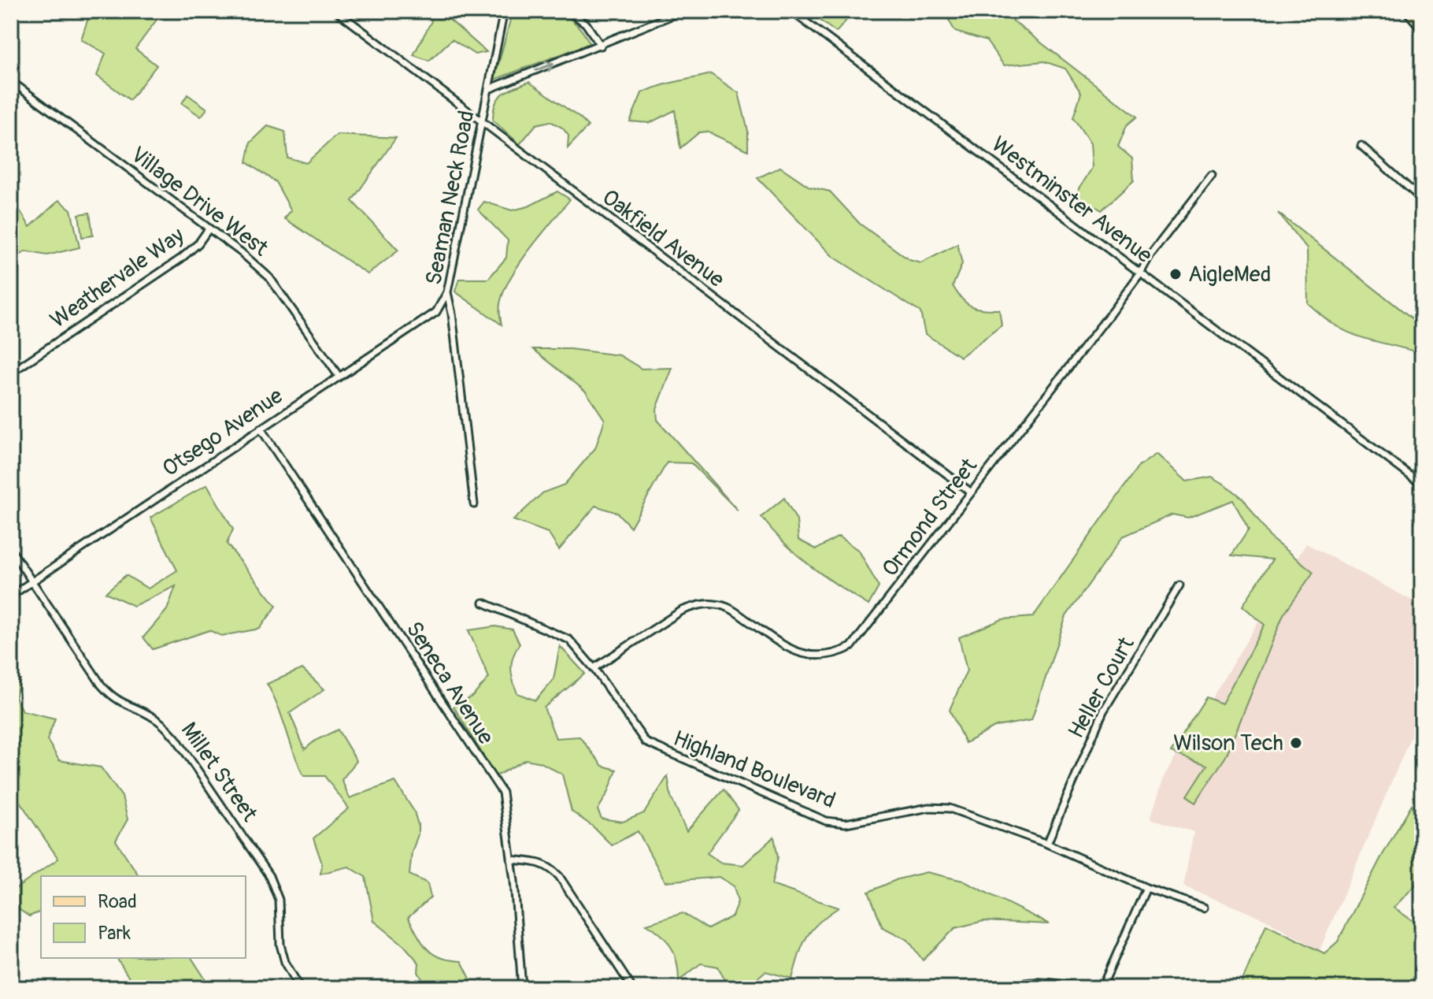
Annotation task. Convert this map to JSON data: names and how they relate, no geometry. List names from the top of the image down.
{
  "streets": {
    "street": [
      "Seaman Neck Road",
      "Westminster Avenue",
      "Village Drive West",
      "Oakfield Avenue",
      "Weathervale Way",
      "Otsego Avenue",
      "Ormond Street",
      "Seneca Avenue",
      "Heller Court",
      "Highland Boulevard",
      "Millet Street"
    ]
  },
  "crossings": [
    ["Seaman Neck Road", "Oakfield Avenue"],
    ["Seaman Neck Road", "Otsego Avenue"],
    ["Westminster Avenue", "Ormond Street"],
    ["Village Drive West", "Weathervale Way"],
    ["Village Drive West", "Otsego Avenue"],
    ["Oakfield Avenue", "Ormond Street"],
    ["Otsego Avenue", "Seneca Avenue"],
    ["Otsego Avenue", "Millet Street"],
    ["Ormond Street", "Highland Boulevard"],
    ["Heller Court", "Highland Boulevard"]
  ],
  "places": ["AigleMed", "Wilson Tech"],
  "legend": ["Road", "Park"]
}
